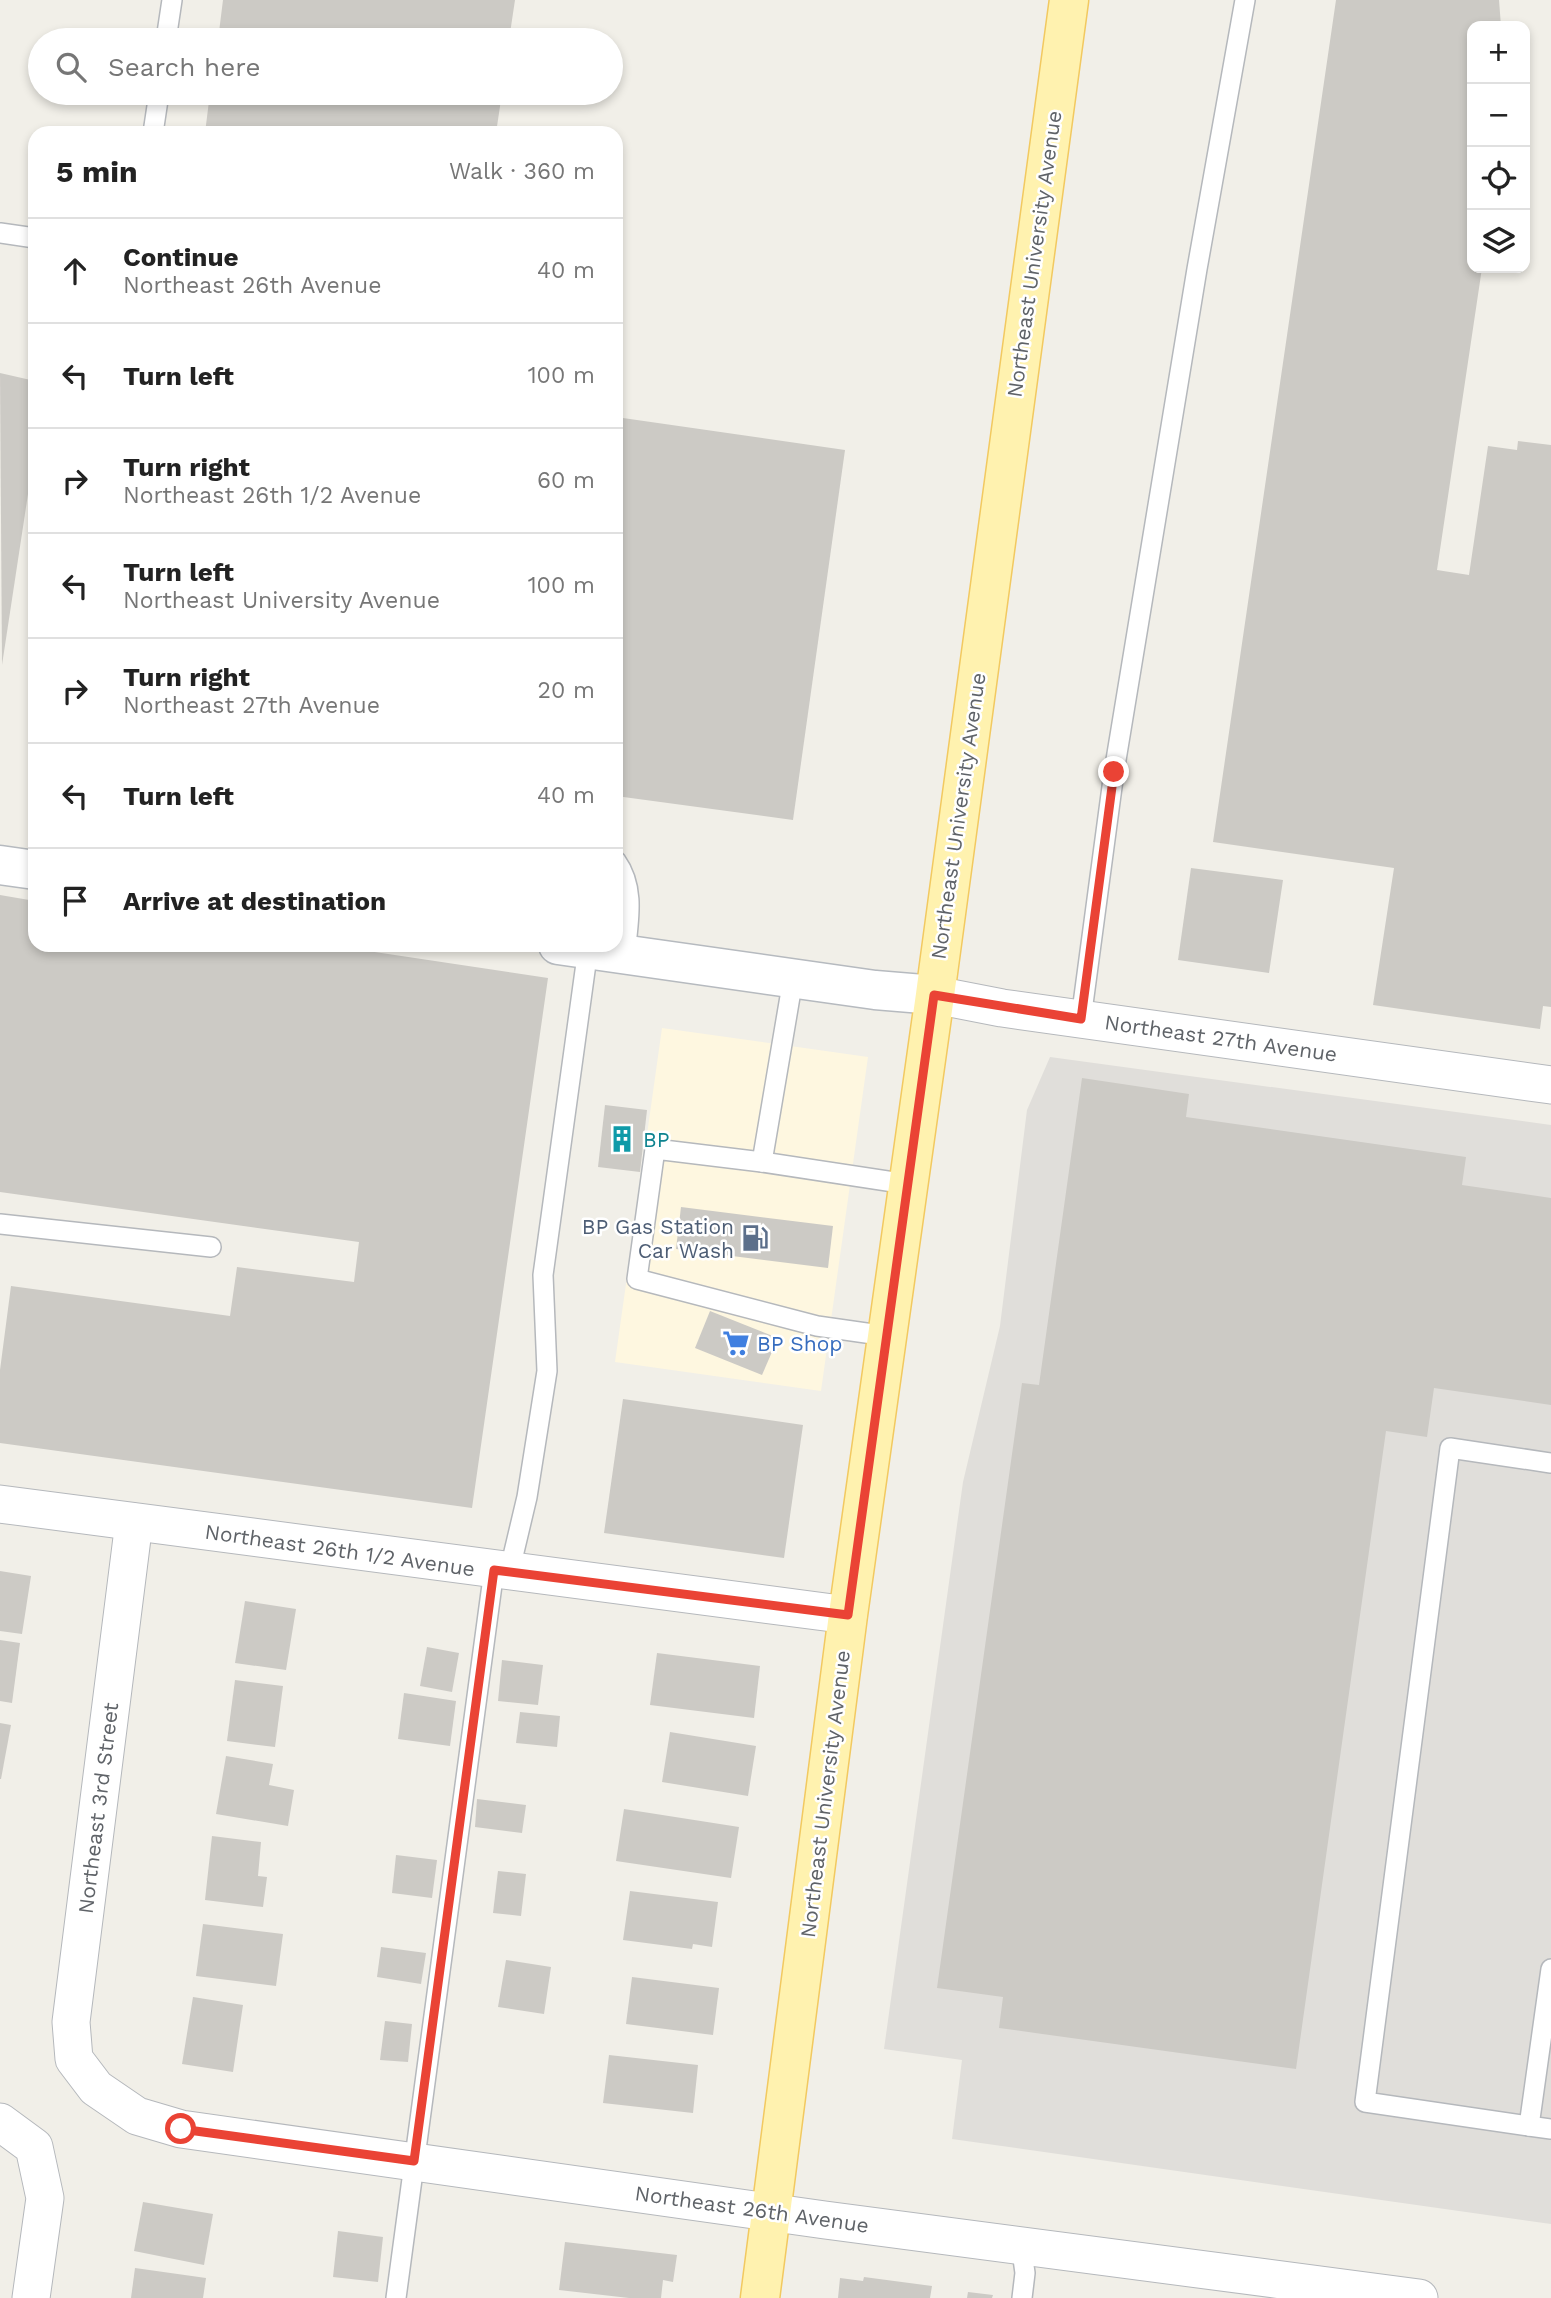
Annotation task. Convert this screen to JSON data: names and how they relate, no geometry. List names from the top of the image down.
{
  "streets": {
    "main road": ["Northeast University Avenue"],
    "street": [
      "Northeast 27th Avenue",
      "Northeast 26th 1/2 Avenue",
      "Northeast 3rd Street",
      "Northeast 26th Avenue"
    ]
  },
  "crossings": [
    ["Northeast University Avenue", "Northeast 27th Avenue"],
    ["Northeast University Avenue", "Northeast 26th 1/2 Avenue"],
    ["Northeast University Avenue", "Northeast 26th Avenue"],
    ["Northeast 26th 1/2 Avenue", "Northeast 3rd Street"],
    ["Northeast 3rd Street", "Northeast 26th Avenue"]
  ],
  "places": {
    "building": ["BP"],
    "fuel station": ["BP Gas Station Car Wash"],
    "supermarket": ["BP Shop"]
  },
  "page": {
    "map_buttons": ["+", "−"],
    "search": "Search here",
    "heading": ["5 min", "Walk · 360 m"],
    "list": [
      ["Continue", "Northeast 26th Avenue", "40 m"],
      ["Turn left", "100 m"],
      ["Turn right", "Northeast 26th 1/2 Avenue", "60 m"],
      ["Turn left", "Northeast University Avenue", "100 m"],
      ["Turn right", "Northeast 27th Avenue", "20 m"],
      ["Turn left", "40 m"],
      "Arrive at destination"
    ]
  }
}
